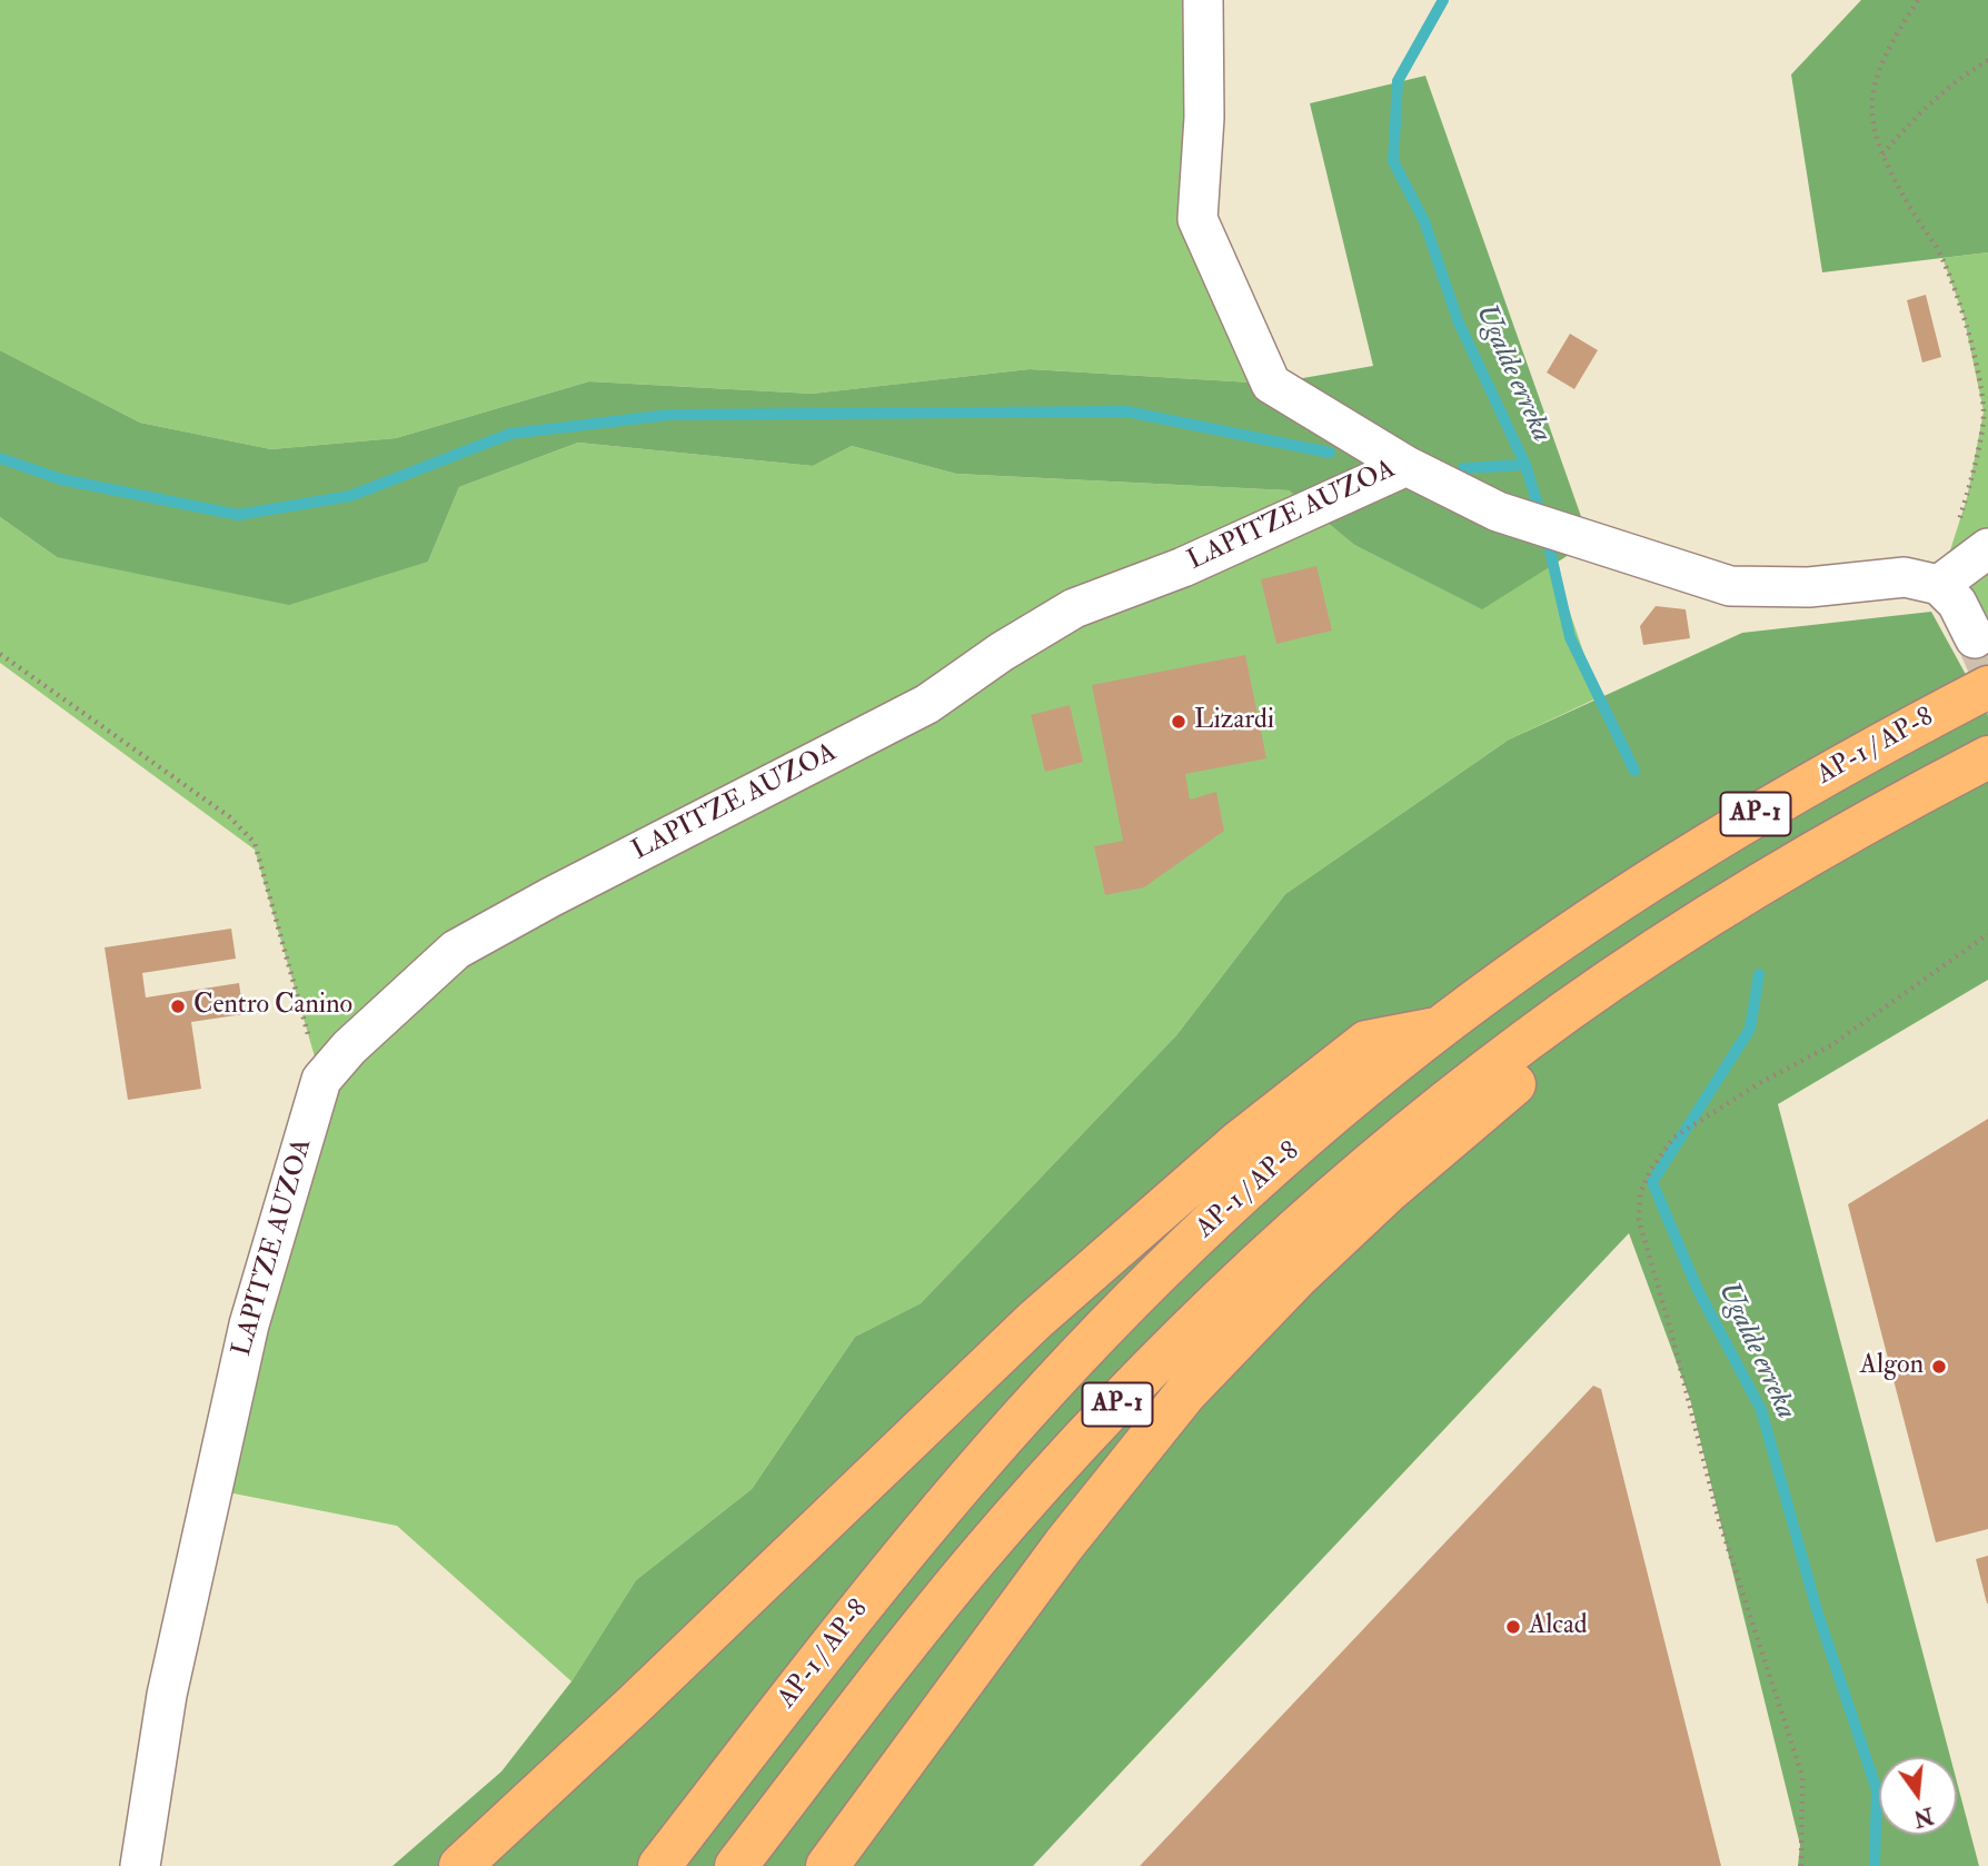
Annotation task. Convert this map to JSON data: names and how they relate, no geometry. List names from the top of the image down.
{
  "streets": {
    "highway": ["AP-1 / AP-8", "AP-1"],
    "street": ["LAPITZE AUZOA"]
  },
  "water": ["Ugalde erreka"],
  "places": [
    "Lizardi",
    "Centro Canino",
    "Algon",
    "Alcad"
  ],
  "north": "bottom"
}
